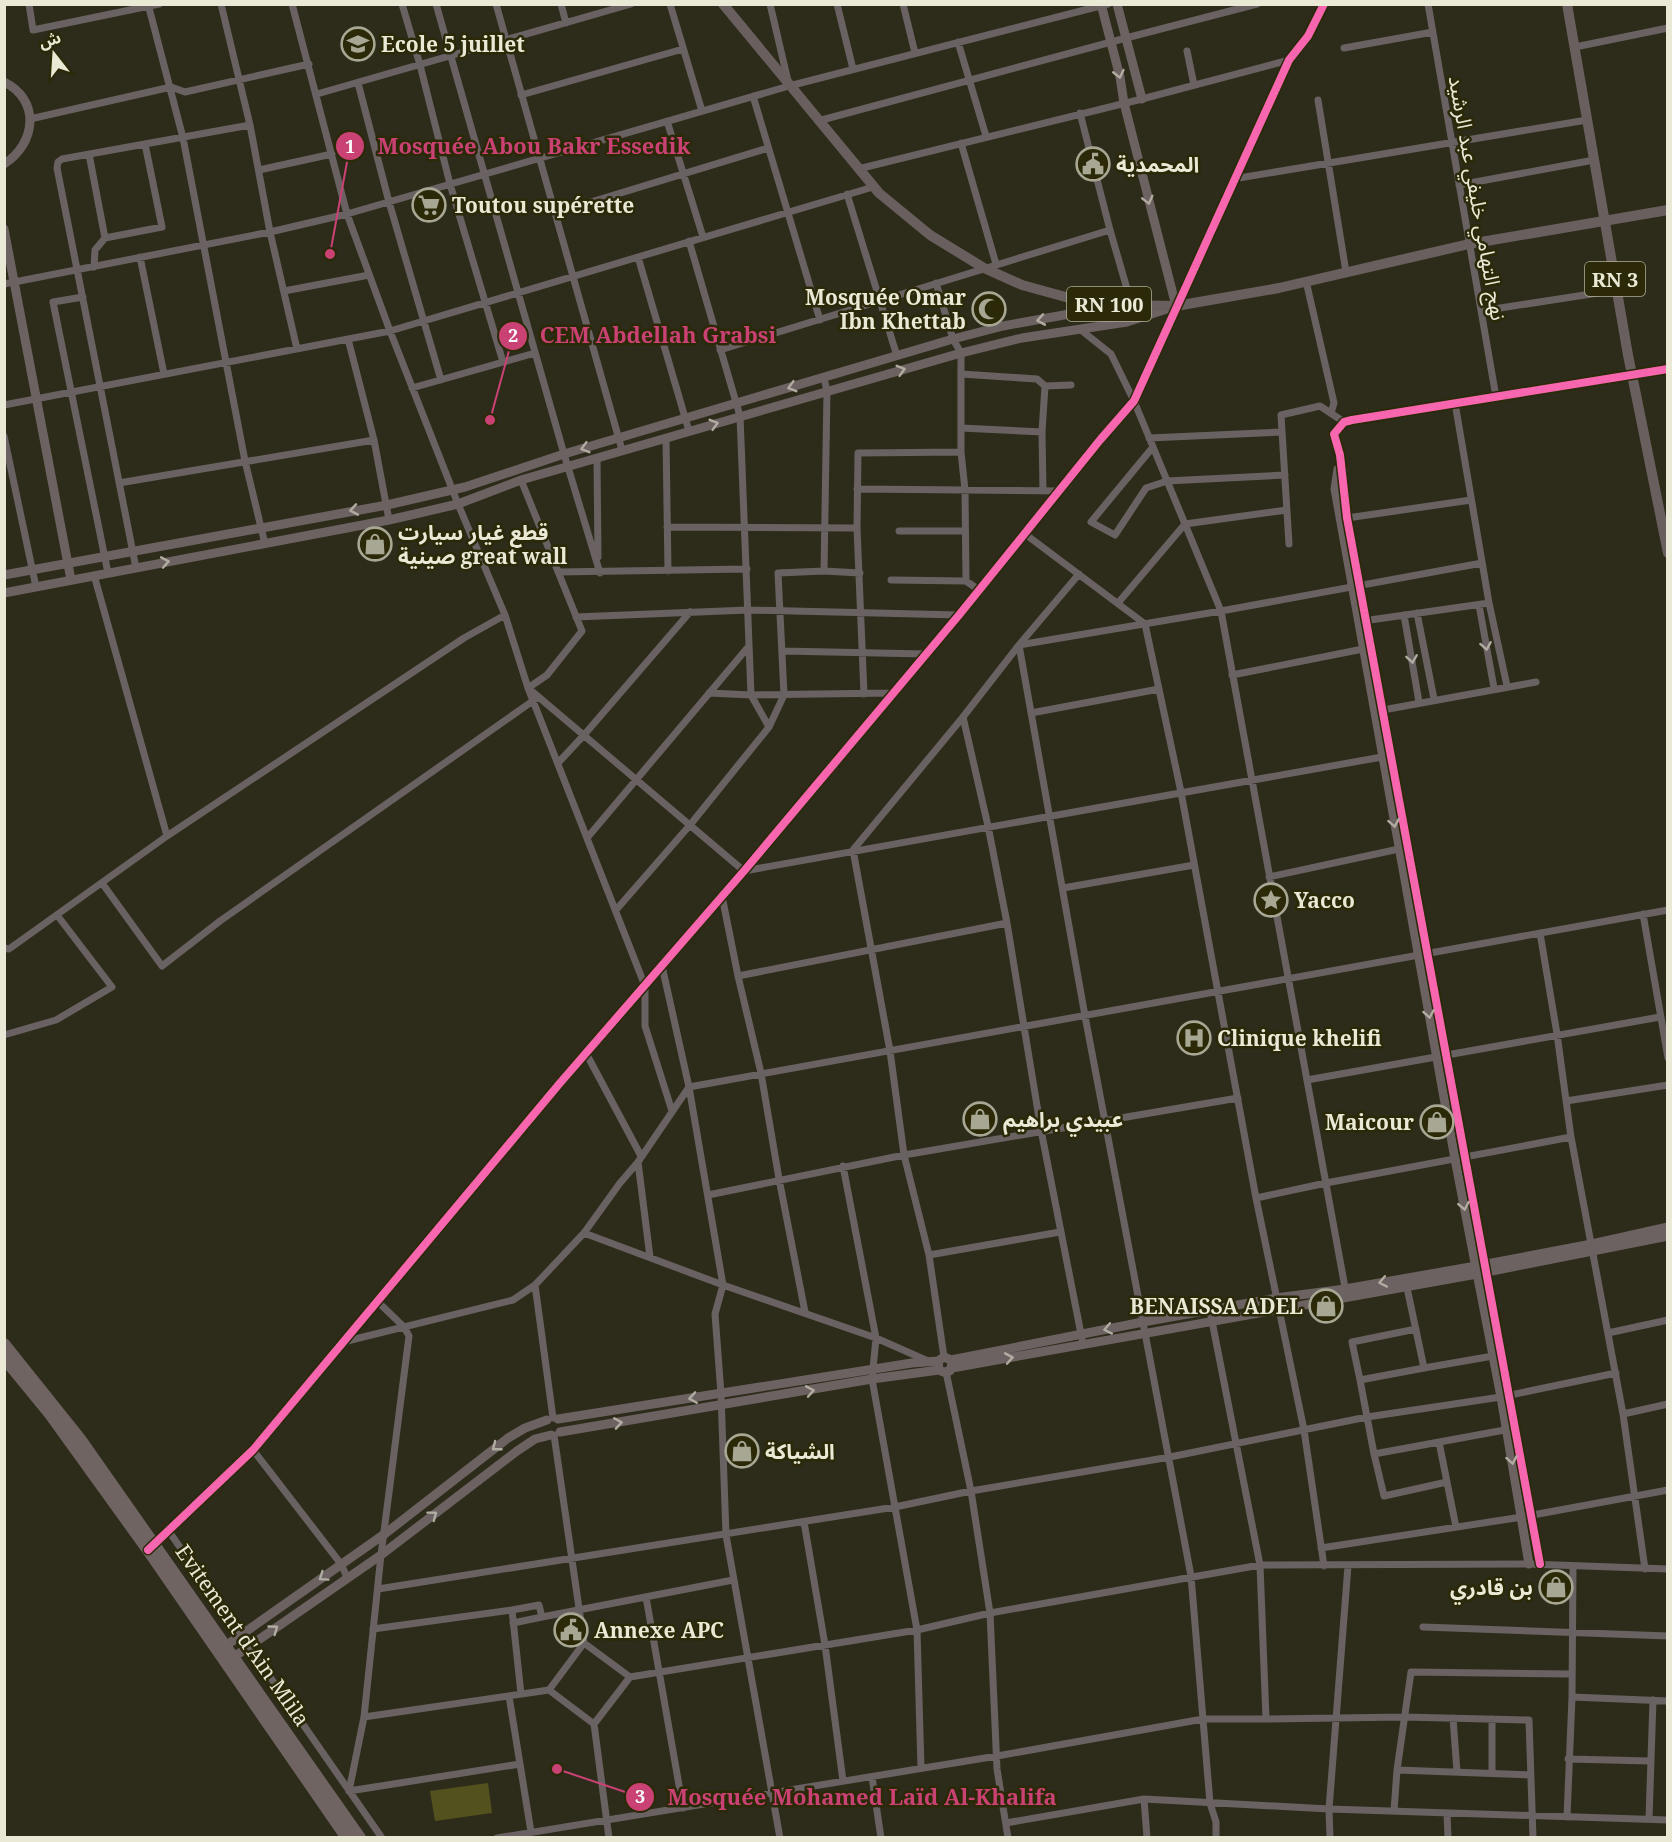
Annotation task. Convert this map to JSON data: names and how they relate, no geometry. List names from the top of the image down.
{
  "streets": {
    "highway": ["Evitement d'Ain Mlila"],
    "main road": ["RN 3", "RN 100"],
    "street": ["نهج التهامي خليفي عبد الرشيد"]
  },
  "crossings": [
    ["نهج التهامي خليفي عبد الرشيد", "RN 100"],
    ["RN 3", "RN 100"]
  ],
  "places": {
    "school or university": ["Ecole 5 juillet"],
    "public building": ["المحمدية", "Annexe APC"],
    "supermarket": ["Toutou supérette"],
    "other": ["Mosquée Abou Bakr Essedik", "CEM Abdellah Grabsi", "Mosquée Mohamed Laïd Al-Khalifa"],
    "mosque": ["Mosquée Omar Ibn Khettab"],
    "shop": [
      "قطع غيار سيارت صينية great wall",
      "عبيدي براهيم",
      "Maicour",
      "BENAISSA ADEL",
      "الشياكة",
      "بن قادري"
    ],
    "place": ["Yacco"],
    "hospital": ["Clinique khelifi"]
  },
  "north": "top"
}
